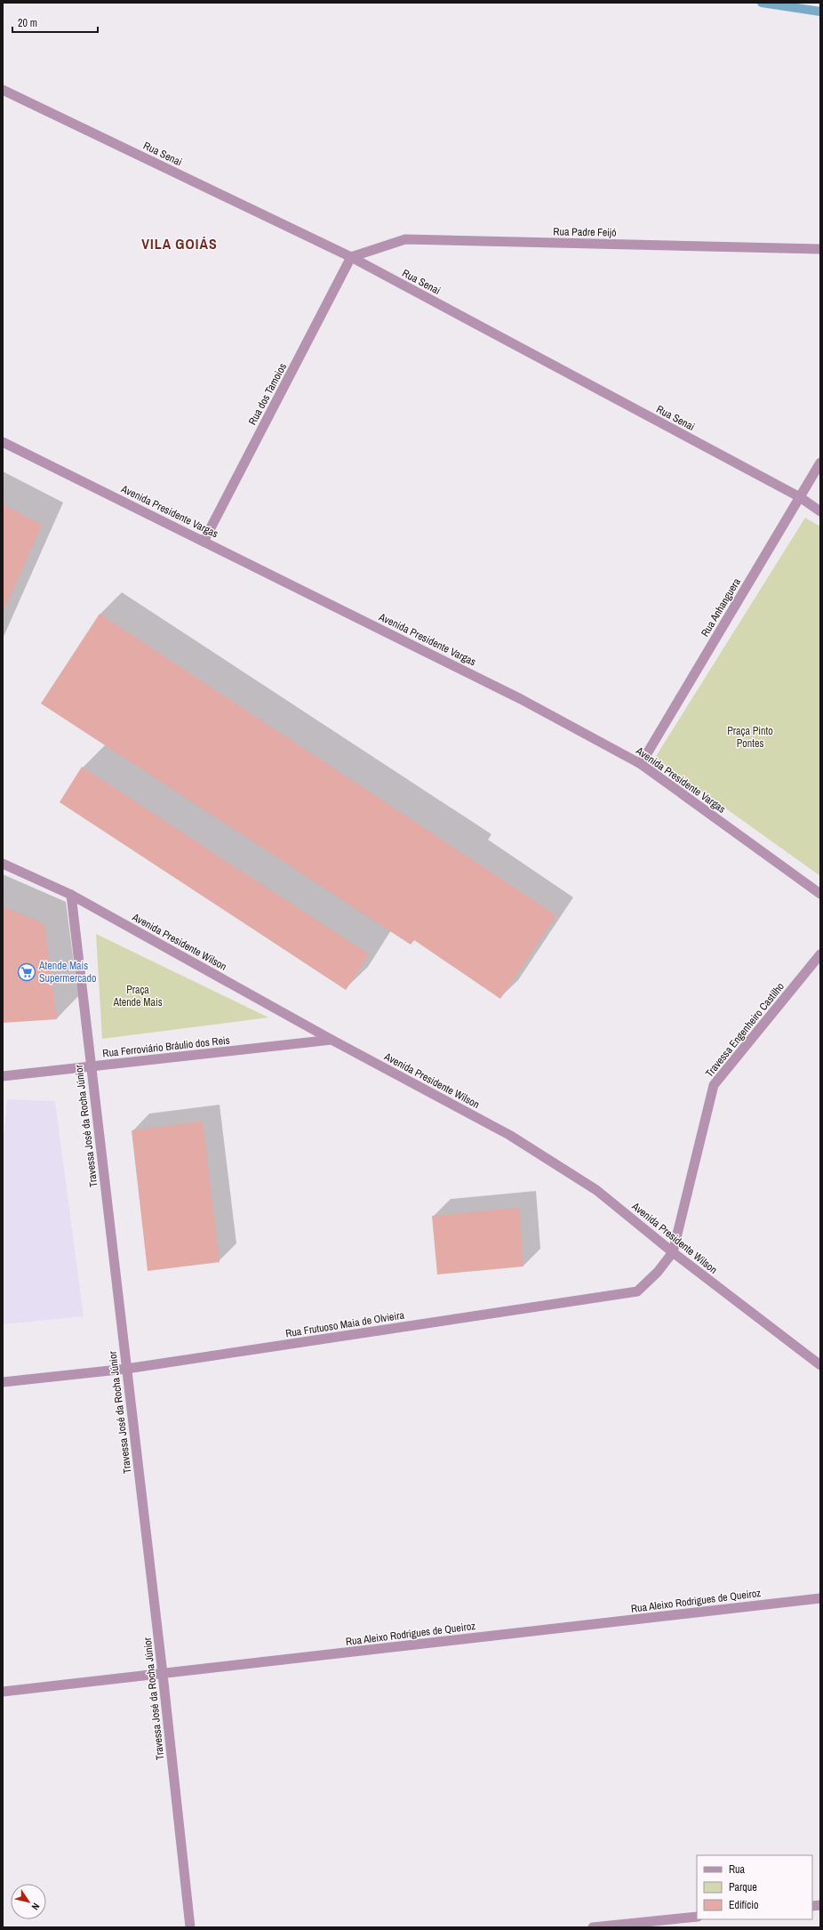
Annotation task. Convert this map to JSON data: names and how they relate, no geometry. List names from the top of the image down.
{
  "streets": {
    "street": [
      "Rua Senai",
      "Rua Padre Feijó",
      "Rua dos Tamoios",
      "Avenida Presidente Vargas",
      "Rua Anhanguera",
      "Avenida Presidente Wilson",
      "Travessa Engenheiro Castilho",
      "Rua Ferroviário Bráulio dos Reis",
      "Travessa José da Rocha Júnior",
      "Rua Frutuoso Maia de Olvieira",
      "Rua Aleixo Rodrigues de Queiroz"
    ]
  },
  "crossings": [
    ["Rua Senai", "Rua Padre Feijó"],
    ["Rua Senai", "Rua dos Tamoios"],
    ["Rua Senai", "Rua Anhanguera"],
    ["Rua Padre Feijó", "Rua dos Tamoios"],
    ["Rua dos Tamoios", "Avenida Presidente Vargas"],
    ["Avenida Presidente Vargas", "Rua Anhanguera"],
    ["Avenida Presidente Wilson", "Travessa Engenheiro Castilho"],
    ["Avenida Presidente Wilson", "Rua Ferroviário Bráulio dos Reis"],
    ["Avenida Presidente Wilson", "Travessa José da Rocha Júnior"],
    ["Avenida Presidente Wilson", "Rua Frutuoso Maia de Olvieira"],
    ["Travessa Engenheiro Castilho", "Rua Frutuoso Maia de Olvieira"],
    ["Rua Ferroviário Bráulio dos Reis", "Travessa José da Rocha Júnior"],
    ["Travessa José da Rocha Júnior", "Rua Frutuoso Maia de Olvieira"],
    ["Travessa José da Rocha Júnior", "Rua Aleixo Rodrigues de Queiroz"]
  ],
  "districts": ["VILA GOIÁS"],
  "parks": ["Praça Pinto Pontes", "Praça Atende Mais"],
  "places": {
    "supermarket": ["Atende Mais Supermercado"]
  },
  "legend": ["Rua", "Parque", "Edifício"],
  "scale_bar": "20 m",
  "north": "bottom right"
}
